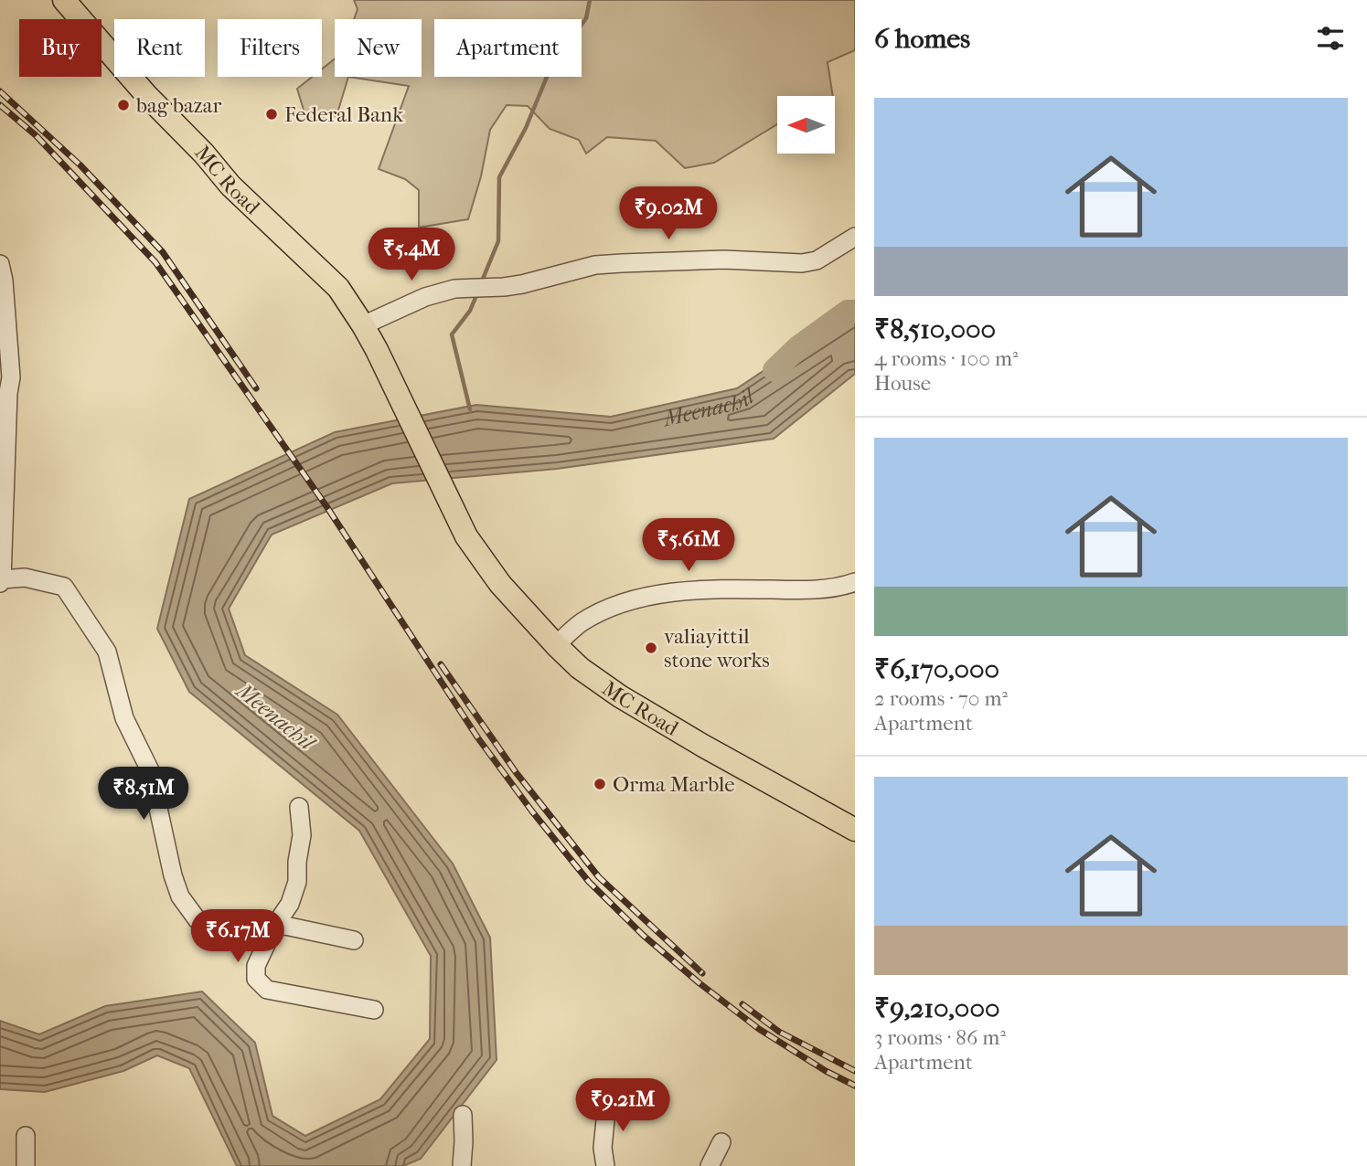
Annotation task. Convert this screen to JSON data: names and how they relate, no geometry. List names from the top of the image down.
{
  "streets": {
    "main road": ["MC Road"]
  },
  "water": ["Meenachil"],
  "places": [
    "bag bazar",
    "Federal Bank",
    "valiayittil stone works",
    "Orma Marble"
  ],
  "north": "left",
  "page": {
    "heading": "6 homes",
    "chip": [
      "Buy",
      "Rent",
      "Filters",
      "New",
      "Apartment"
    ],
    "list": [
      {
        "name": "₹8,510,000",
        "note": "4 rooms · 100 m² · House"
      },
      {
        "name": "₹6,170,000",
        "note": "2 rooms · 70 m² · Apartment"
      },
      {
        "name": "₹9,210,000",
        "note": "3 rooms · 86 m² · Apartment"
      }
    ],
    "price": [
      "₹9.02M",
      "₹5.4M",
      "₹5.61M",
      "₹8.51M",
      "₹6.17M",
      "₹9.21M"
    ]
  }
}
